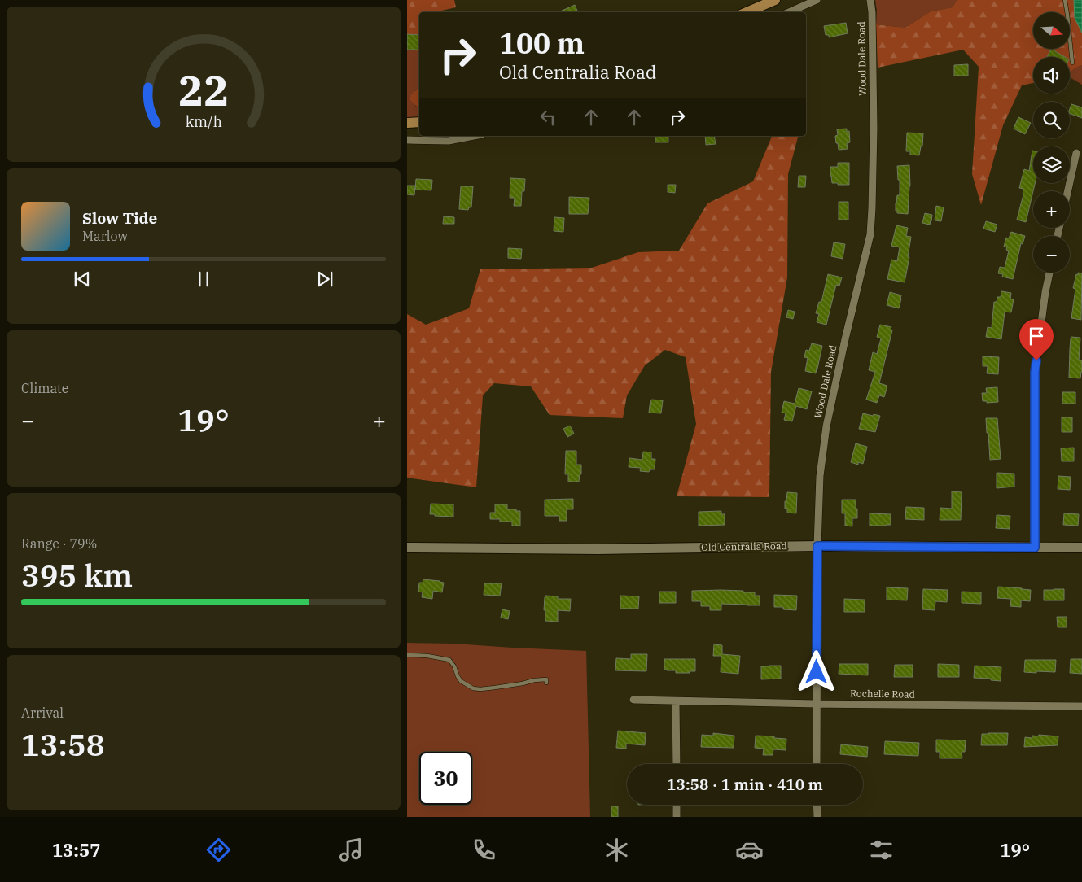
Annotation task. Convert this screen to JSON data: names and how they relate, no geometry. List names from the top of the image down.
{
  "streets": {
    "street": ["Wood Dale Road", "Old Centralia Road", "Rochelle Road"]
  },
  "crossings": [
    ["Wood Dale Road", "Old Centralia Road"],
    ["Wood Dale Road", "Rochelle Road"]
  ],
  "north": "right",
  "page": {
    "map_buttons": ["+", "−"],
    "turn": ["100 m", "Old Centralia Road"],
    "song": ["Slow Tide", "Marlow"],
    "tile": [
      "Climate",
      ["Range · 79%", "395 km"],
      ["Arrival", "13:58"]
    ],
    "heat": ["−", "19°", "+"],
    "limit": "30",
    "trip": "13:58 · 1 min · 410 m",
    "tabs": ["13:57", "19°"],
    "gauge": ["22", "km/h"]
  }
}
